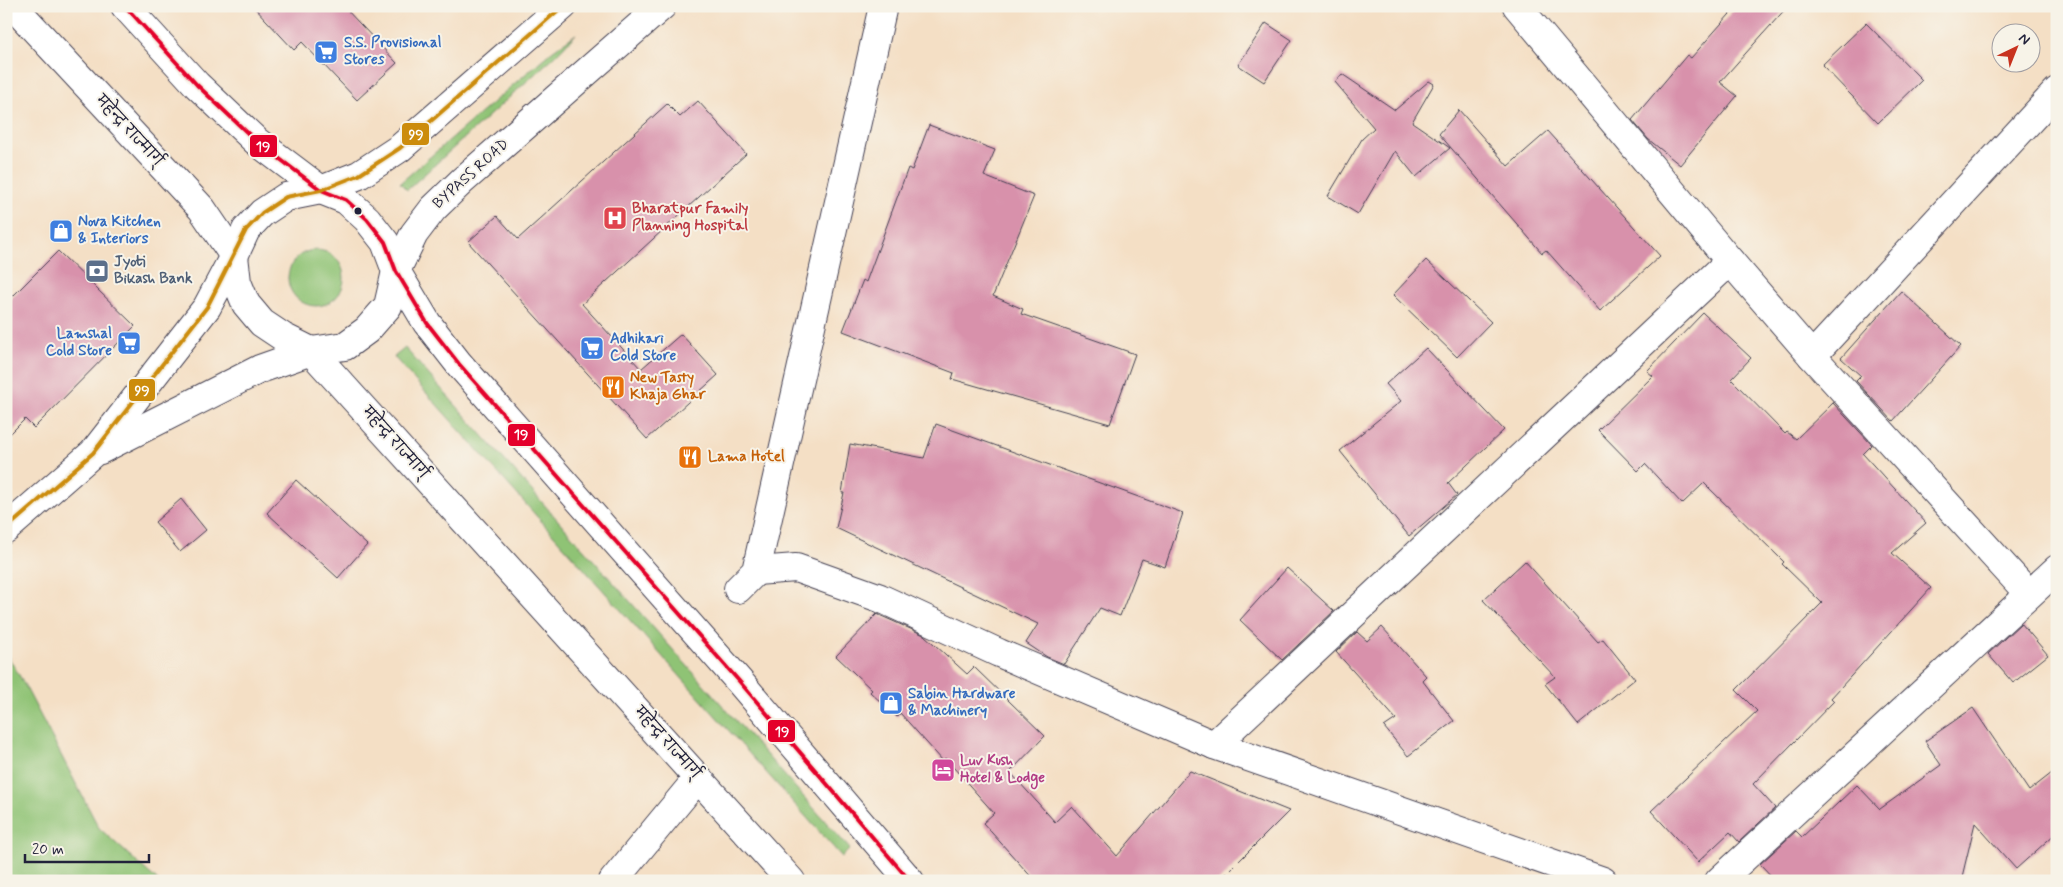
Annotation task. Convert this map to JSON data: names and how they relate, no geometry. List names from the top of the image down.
{
  "streets": {
    "main road": ["महेन्द्र राज्मार्ग्", "BYPASS ROAD"]
  },
  "crossings": [
    ["महेन्द्र राज्मार्ग्", "BYPASS ROAD"]
  ],
  "places": {
    "supermarket": ["S.S. Provisional Stores", "Lamshal Cold Store", "Adhikari Cold Store"],
    "hospital": ["Bharatpur Family Planning Hospital"],
    "shop": ["Nova Kitchen & Interiors", "Sabin Hardware & Machinery"],
    "bank": ["Jyoti Bikash Bank"],
    "restaurant": ["New Tasty Khaja Ghar", "Lama Hotel"],
    "hotel": ["Luv Kush Hotel & Lodge"]
  },
  "lines": ["transit line 19", "transit line 99"],
  "scale_bar": "20 m",
  "north": "top right"
}
